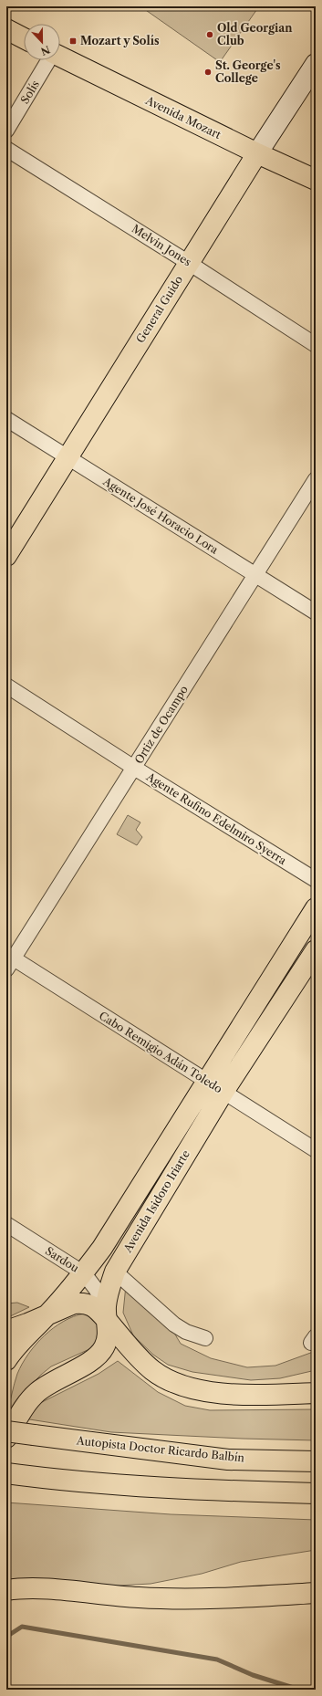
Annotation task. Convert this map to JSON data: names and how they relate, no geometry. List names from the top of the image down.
{
  "streets": {
    "main road": [
      "Avenida Mozart",
      "General Guido",
      "Avenida Isidoro Iriarte",
      "Autopista Doctor Ricardo Balbín"
    ],
    "street": [
      "Solís",
      "Melvin Jones",
      "Agente José Horacio Lora",
      "Ortiz de Ocampo",
      "Agente Rufino Edelmiro Syerra",
      "Cabo Remigio Adán Toledo",
      "Sardou"
    ]
  },
  "crossings": [
    ["Avenida Mozart", "General Guido"],
    ["Melvin Jones", "General Guido"],
    ["General Guido", "Agente José Horacio Lora"],
    ["Agente José Horacio Lora", "Ortiz de Ocampo"],
    ["Ortiz de Ocampo", "Agente Rufino Edelmiro Syerra"],
    ["Ortiz de Ocampo", "Cabo Remigio Adán Toledo"],
    ["Cabo Remigio Adán Toledo", "Avenida Isidoro Iriarte"],
    ["Avenida Isidoro Iriarte", "Sardou"]
  ],
  "places": {
    "other": ["Old Georgian Club", "St. George's College"],
    "transit": ["Mozart y Solís"]
  },
  "north": "bottom"
}
